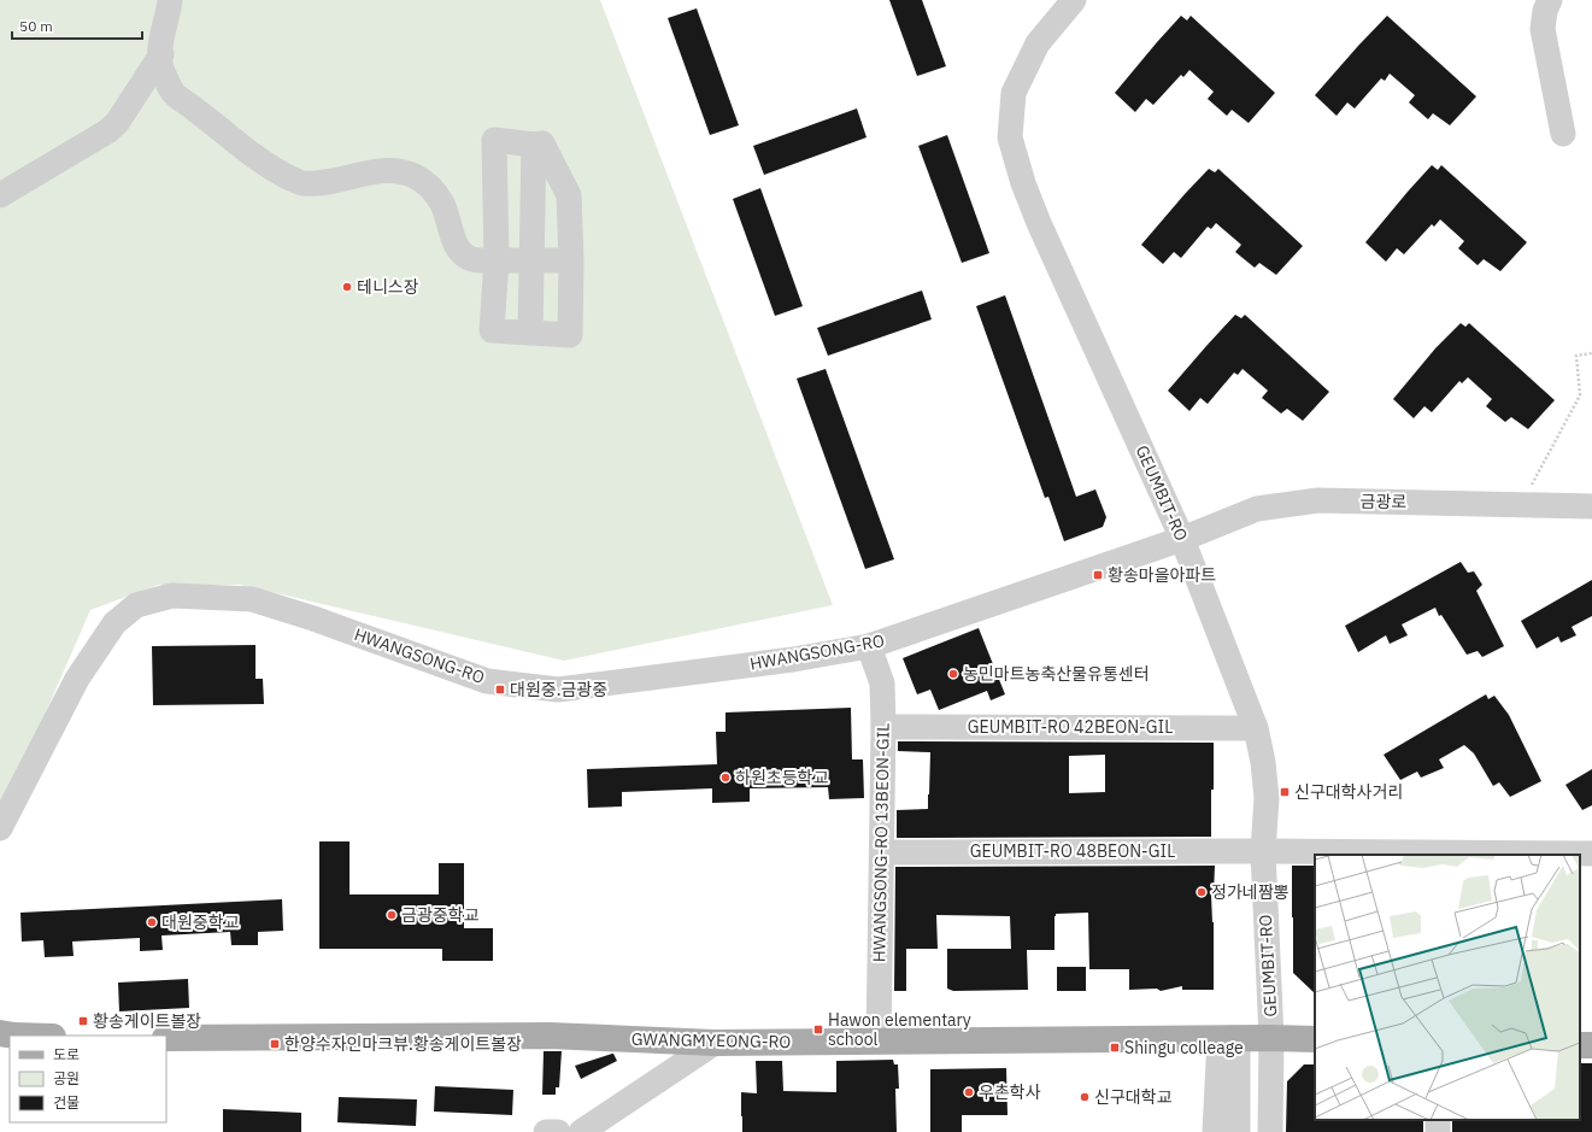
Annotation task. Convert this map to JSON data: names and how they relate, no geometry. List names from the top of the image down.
{
  "streets": {
    "main road": ["GWANGMYEONG-RO"],
    "street": [
      "GEUMBIT-RO",
      "금광로",
      "HWANGSONG-RO",
      "GEUMBIT-RO 42BEON-GIL",
      "HWANGSONG-RO 13BEON-GIL",
      "GEUMBIT-RO 48BEON-GIL"
    ]
  },
  "crossings": [
    ["GEUMBIT-RO", "금광로"],
    ["GEUMBIT-RO", "HWANGSONG-RO"],
    ["GEUMBIT-RO", "GEUMBIT-RO 42BEON-GIL"],
    ["GEUMBIT-RO", "GEUMBIT-RO 48BEON-GIL"],
    ["GEUMBIT-RO", "GWANGMYEONG-RO"],
    ["금광로", "HWANGSONG-RO"],
    ["HWANGSONG-RO", "HWANGSONG-RO 13BEON-GIL"],
    ["GEUMBIT-RO 42BEON-GIL", "HWANGSONG-RO 13BEON-GIL"],
    ["HWANGSONG-RO 13BEON-GIL", "GEUMBIT-RO 48BEON-GIL"],
    ["HWANGSONG-RO 13BEON-GIL", "GWANGMYEONG-RO"]
  ],
  "places": {
    "other": [
      "테니스장",
      "농민마트농축산물유통센터",
      "하원초등학교",
      "정가네짬뽕",
      "금광중학교",
      "대원중학교",
      "우촌학사",
      "신구대학교"
    ],
    "transit": [
      "황송마을아파트",
      "대원중.금광중",
      "신구대학사거리",
      "황송게이트볼장",
      "Hawon elementary school",
      "한양수자인마크뷰.황송게이트볼장",
      "Shingu colleage"
    ]
  },
  "legend": ["도로", "공원", "건물"],
  "scale_bar": "50 m"
}
